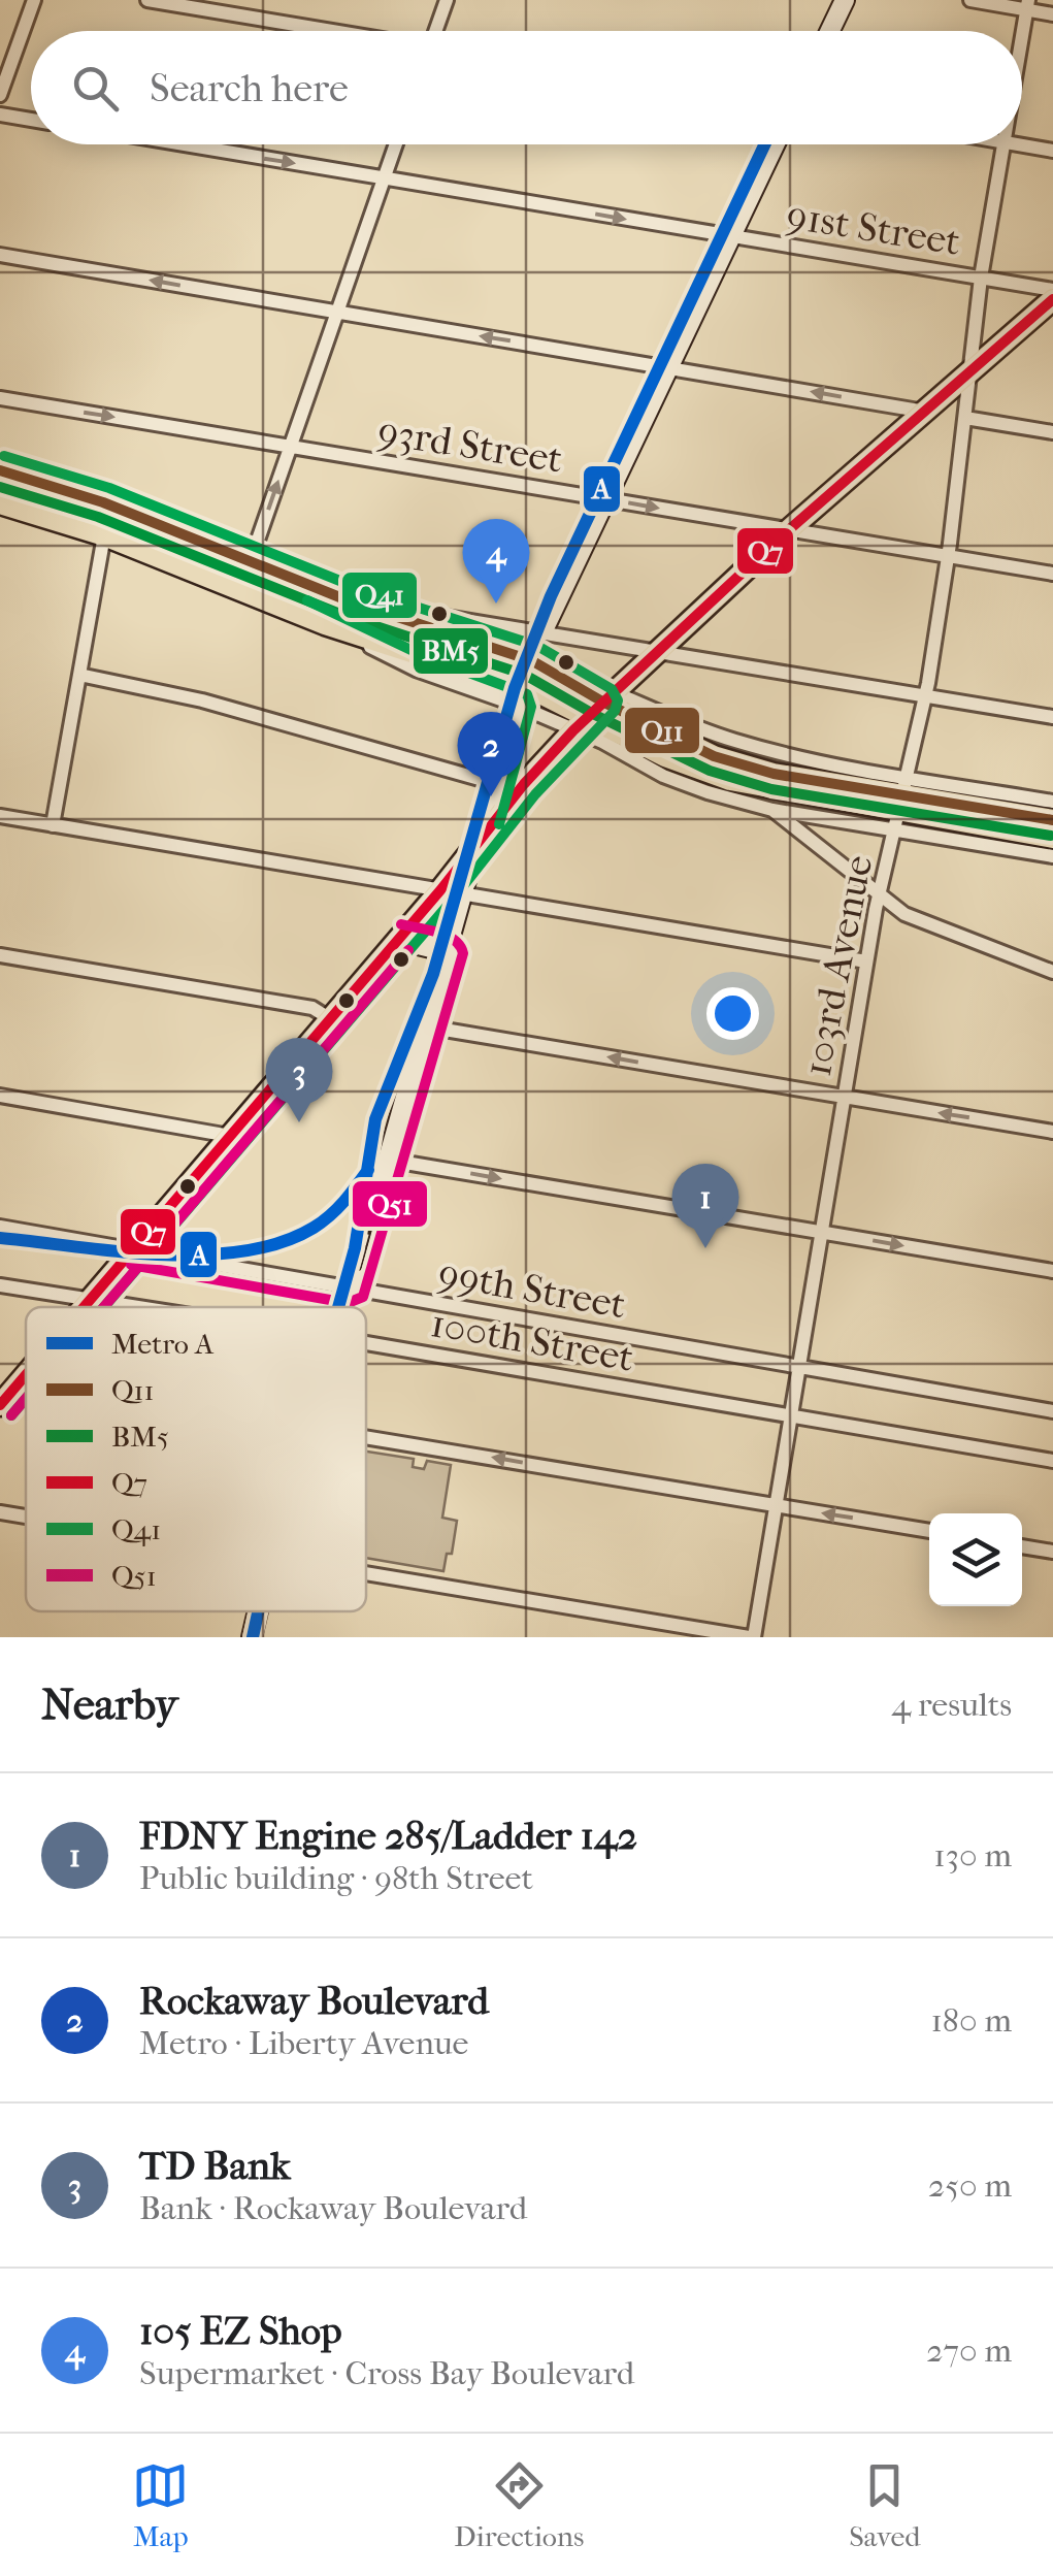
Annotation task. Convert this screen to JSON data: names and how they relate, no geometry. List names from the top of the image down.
{
  "streets": {
    "street": [
      "91st Street",
      "93rd Street",
      "103rd Avenue",
      "99th Street",
      "100th Street"
    ]
  },
  "crossings": [
    ["91st Street", "103rd Avenue"],
    ["93rd Street", "103rd Avenue"],
    ["103rd Avenue", "99th Street"],
    ["103rd Avenue", "100th Street"]
  ],
  "one_way": ["91st Street", "93rd Street"],
  "lines": [
    "metro line A",
    "transit line Q7",
    "transit line Q41",
    "transit line Q11",
    "transit line BM5",
    "transit line Q51"
  ],
  "legend": [
    "Metro A",
    "Q11",
    "BM5",
    "Q7",
    "Q41",
    "Q51"
  ],
  "page": {
    "search": "Search here",
    "pins": [
      "4",
      "2",
      "3",
      "1"
    ],
    "heading": ["Nearby", "4 results"],
    "list": [
      {
        "mark": "1",
        "name": "FDNY Engine 285/Ladder 142",
        "note": "Public building · 98th Street",
        "value": "130 m"
      },
      {
        "mark": "2",
        "name": "Rockaway Boulevard",
        "note": "Metro · Liberty Avenue",
        "value": "180 m"
      },
      {
        "mark": "3",
        "name": "TD Bank",
        "note": "Bank · Rockaway Boulevard",
        "value": "250 m"
      },
      {
        "mark": "4",
        "name": "105 EZ Shop",
        "note": "Supermarket · Cross Bay Boulevard",
        "value": "270 m"
      }
    ],
    "nav": ["Map", "Directions", "Saved"]
  }
}
